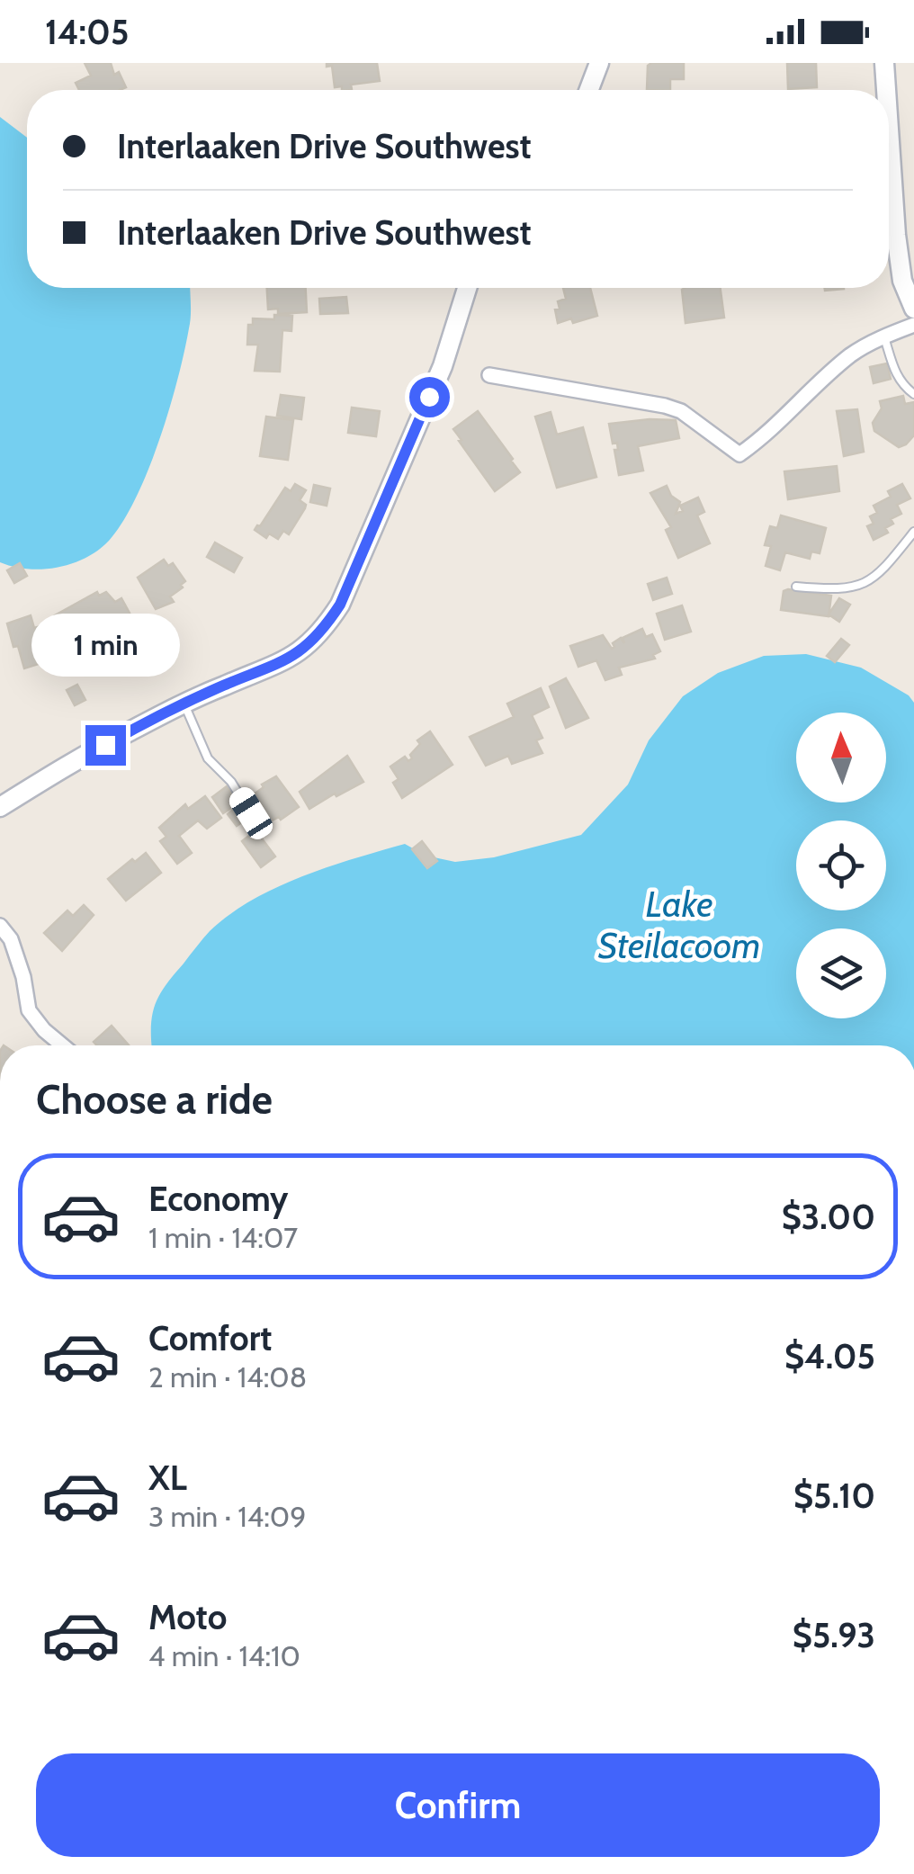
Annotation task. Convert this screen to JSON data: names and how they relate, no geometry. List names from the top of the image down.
{
  "water": ["Lake Steilacoom"],
  "north": "top",
  "page": {
    "status": "14:05",
    "banner": ["Interlaaken Drive Southwest", "Interlaaken Drive Southwest"],
    "bubble": "1 min",
    "heading": "Choose a ride",
    "list": [
      {
        "name": "Economy",
        "note": "1 min · 14:07",
        "value": "$3.00"
      },
      {
        "name": "Comfort",
        "note": "2 min · 14:08",
        "value": "$4.05"
      },
      {
        "name": "XL",
        "note": "3 min · 14:09",
        "value": "$5.10"
      },
      {
        "name": "Moto",
        "note": "4 min · 14:10",
        "value": "$5.93"
      }
    ],
    "buttons": "Confirm"
  }
}
